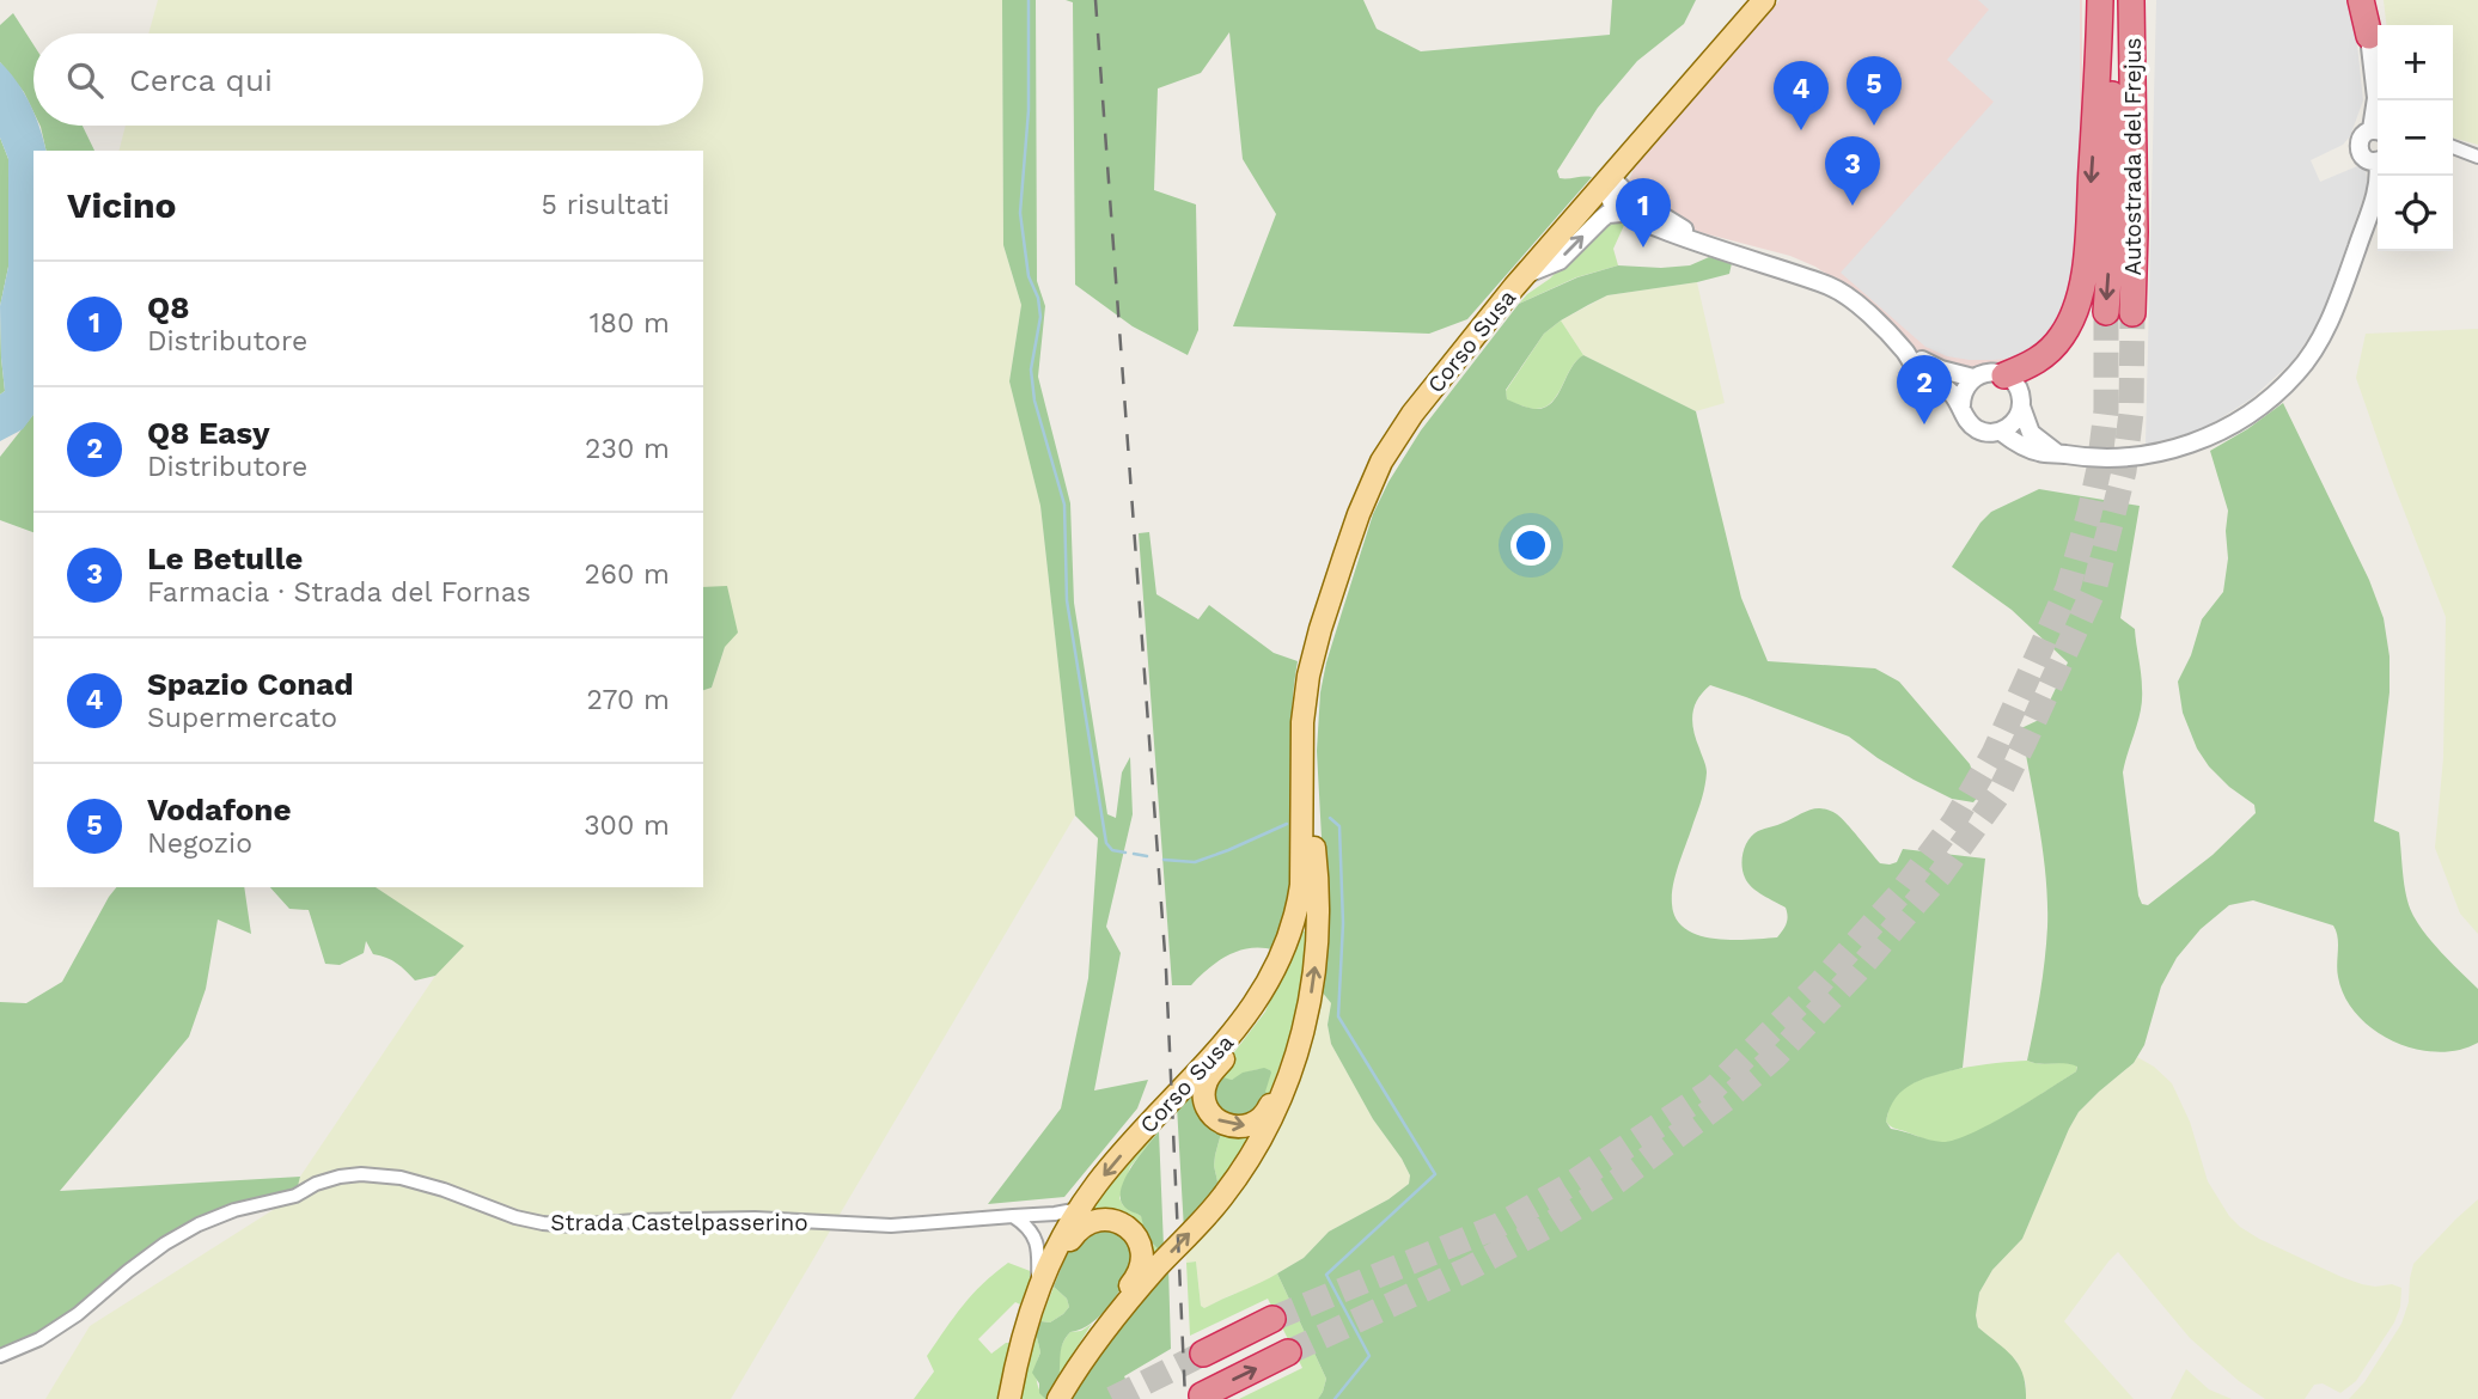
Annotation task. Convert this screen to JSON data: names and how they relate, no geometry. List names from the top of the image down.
{
  "streets": {
    "highway": ["Autostrada del Frejus"],
    "main road": ["Corso Susa"],
    "street": ["Strada Castelpasserino"]
  },
  "crossings": [
    ["Corso Susa", "Strada Castelpasserino"]
  ],
  "page": {
    "map_buttons": ["+", "−"],
    "search": "Cerca qui",
    "pins": [
      "5",
      "4",
      "3",
      "1",
      "2"
    ],
    "heading": ["Vicino", "5 risultati"],
    "list": [
      {
        "mark": "1",
        "name": "Q8",
        "note": "Distributore",
        "value": "180 m"
      },
      {
        "mark": "2",
        "name": "Q8 Easy",
        "note": "Distributore",
        "value": "230 m"
      },
      {
        "mark": "3",
        "name": "Le Betulle",
        "note": "Farmacia · Strada del Fornas",
        "value": "260 m"
      },
      {
        "mark": "4",
        "name": "Spazio Conad",
        "note": "Supermercato",
        "value": "270 m"
      },
      {
        "mark": "5",
        "name": "Vodafone",
        "note": "Negozio",
        "value": "300 m"
      }
    ]
  }
}
